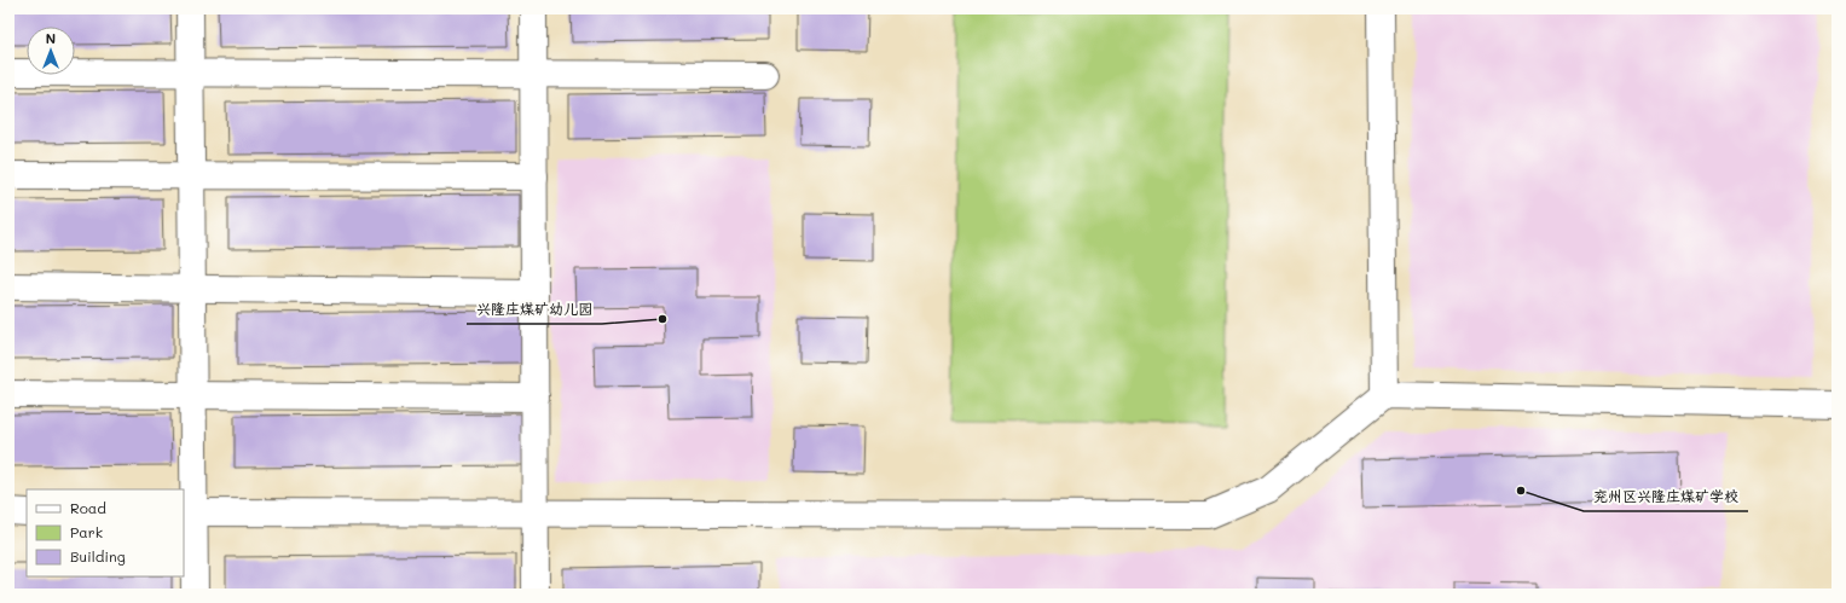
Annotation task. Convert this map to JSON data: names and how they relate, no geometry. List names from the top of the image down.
{
  "places": ["兴隆庄煤矿幼儿园", "兖州区兴隆庄煤矿学校"],
  "legend": ["Road", "Park", "Building"],
  "north": "top"
}
